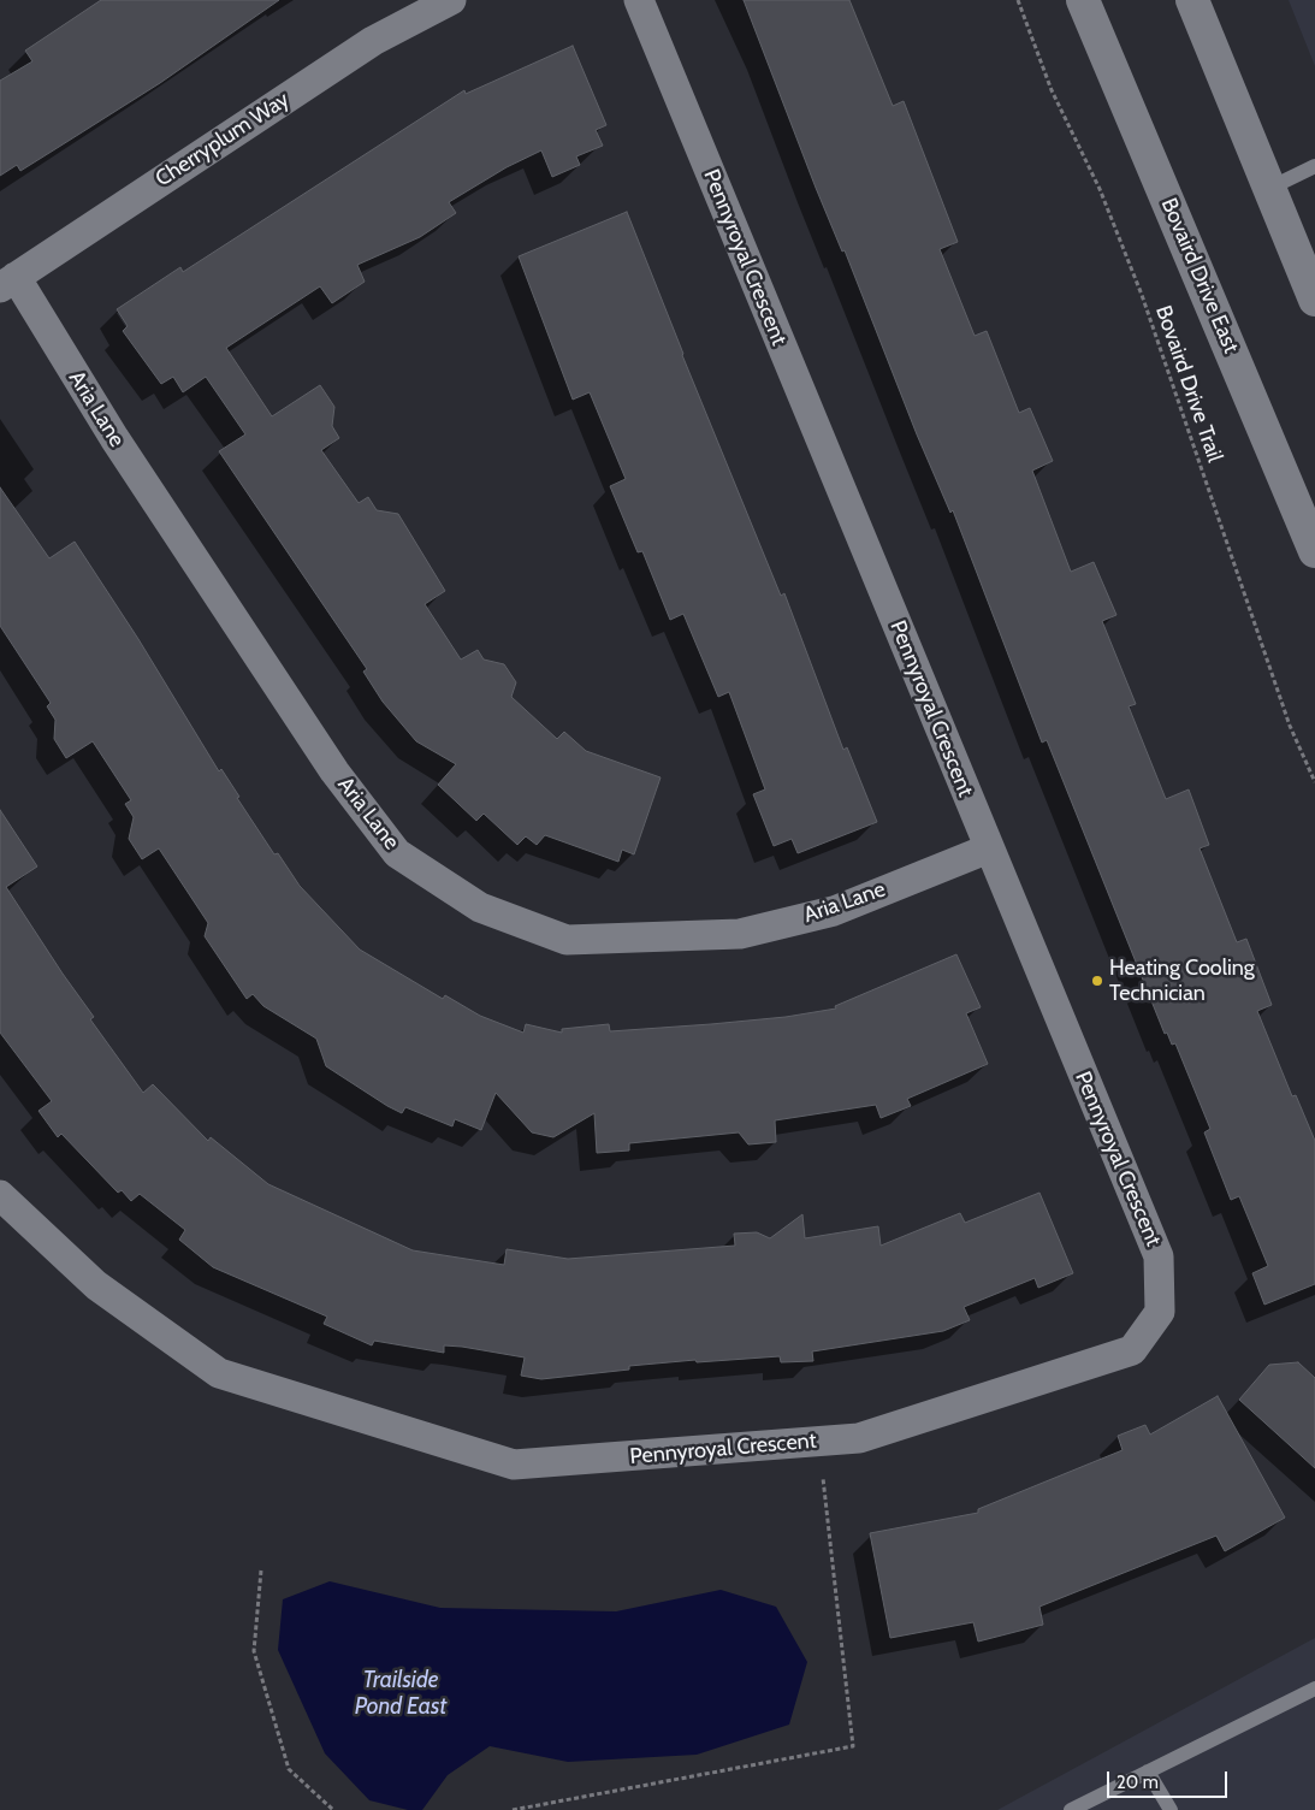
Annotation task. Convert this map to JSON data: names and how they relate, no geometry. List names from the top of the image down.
{
  "streets": {
    "main road": ["Bovaird Drive East"],
    "street": ["Cherryplum Way", "Pennyroyal Crescent", "Aria Lane"],
    "path": ["Bovaird Drive Trail"]
  },
  "crossings": [
    ["Cherryplum Way", "Aria Lane"],
    ["Pennyroyal Crescent", "Aria Lane"]
  ],
  "water": ["Trailside Pond East"],
  "places": ["Heating Cooling Technician"],
  "scale_bar": "20 m"
}
